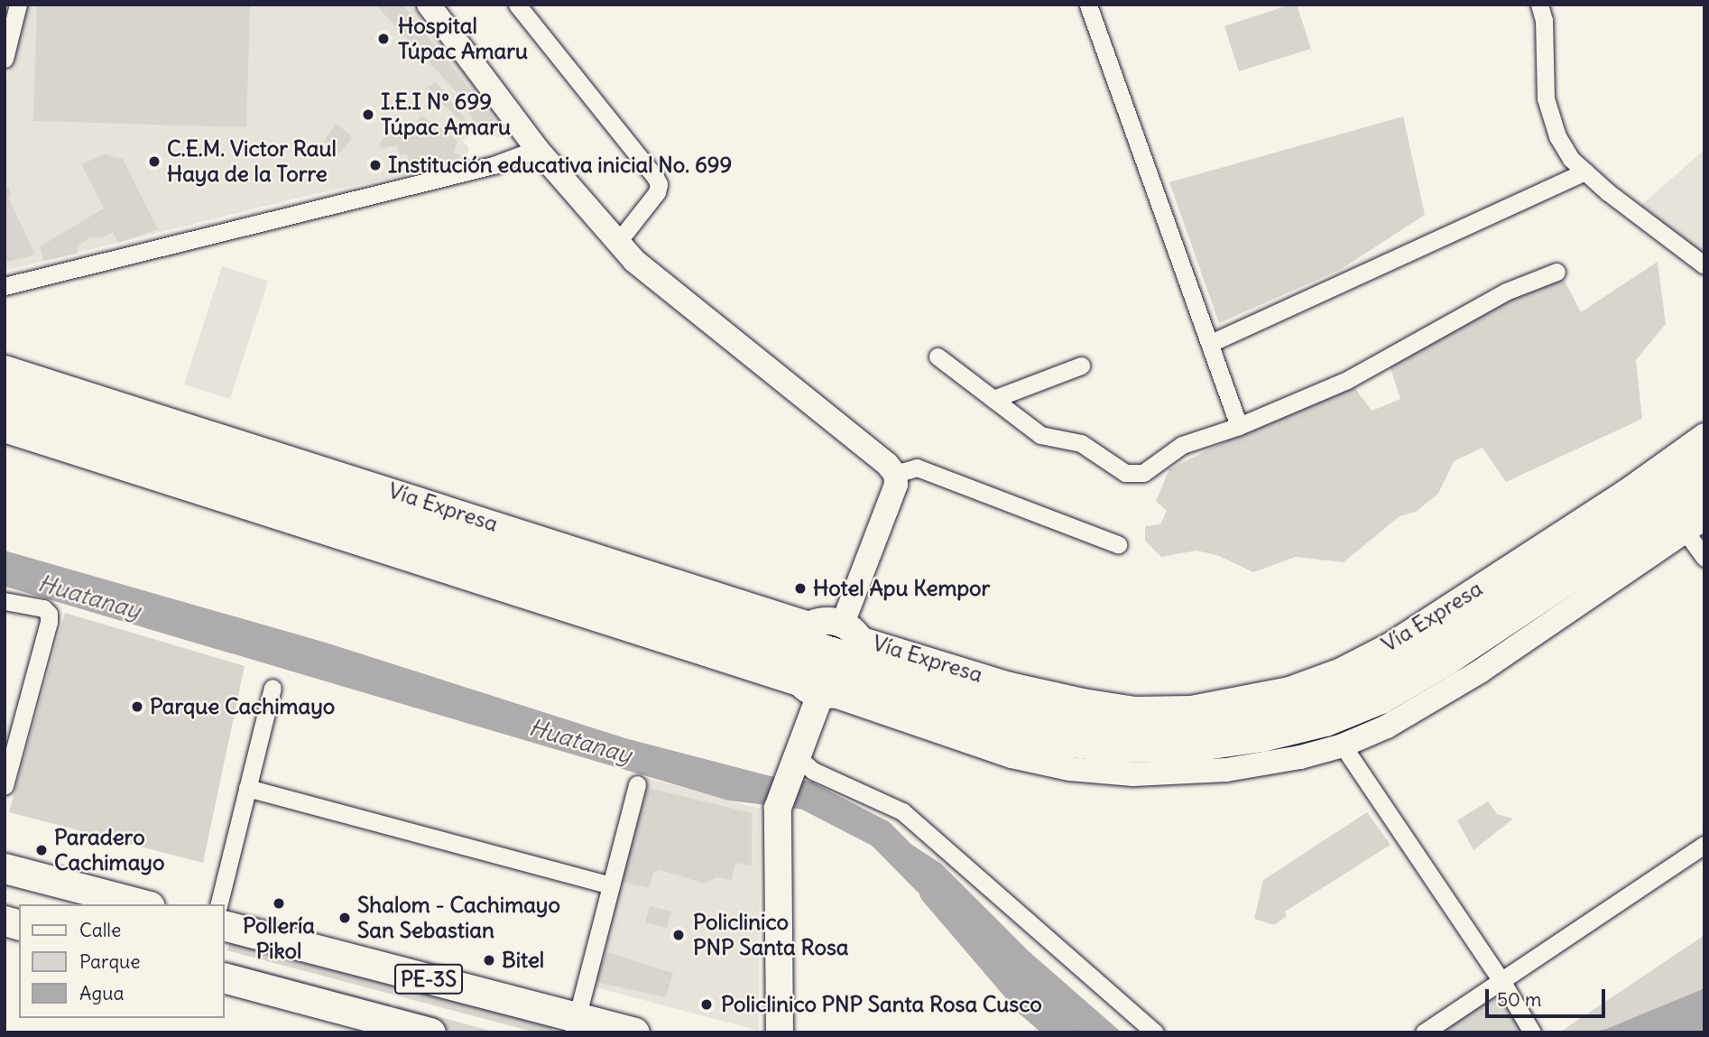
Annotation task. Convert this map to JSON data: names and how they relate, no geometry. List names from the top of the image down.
{
  "streets": {
    "highway": ["PE-3S"],
    "main road": ["Vía Expresa"]
  },
  "water": ["Huatanay"],
  "places": [
    "Hospital Túpac Amaru",
    "I.E.I Nº 699 Túpac Amaru",
    "C.E.M. Victor Raul Haya de la Torre",
    "Institución educativa inicial No. 699",
    "Hotel Apu Kempor",
    "Parque Cachimayo",
    "Paradero Cachimayo",
    "Pollería Pikol",
    "Shalom - Cachimayo San Sebastian",
    "Policlinico PNP Santa Rosa",
    "Bitel",
    "Policlinico PNP Santa Rosa Cusco"
  ],
  "legend": ["Calle", "Parque", "Agua"],
  "scale_bar": "50 m"
}
